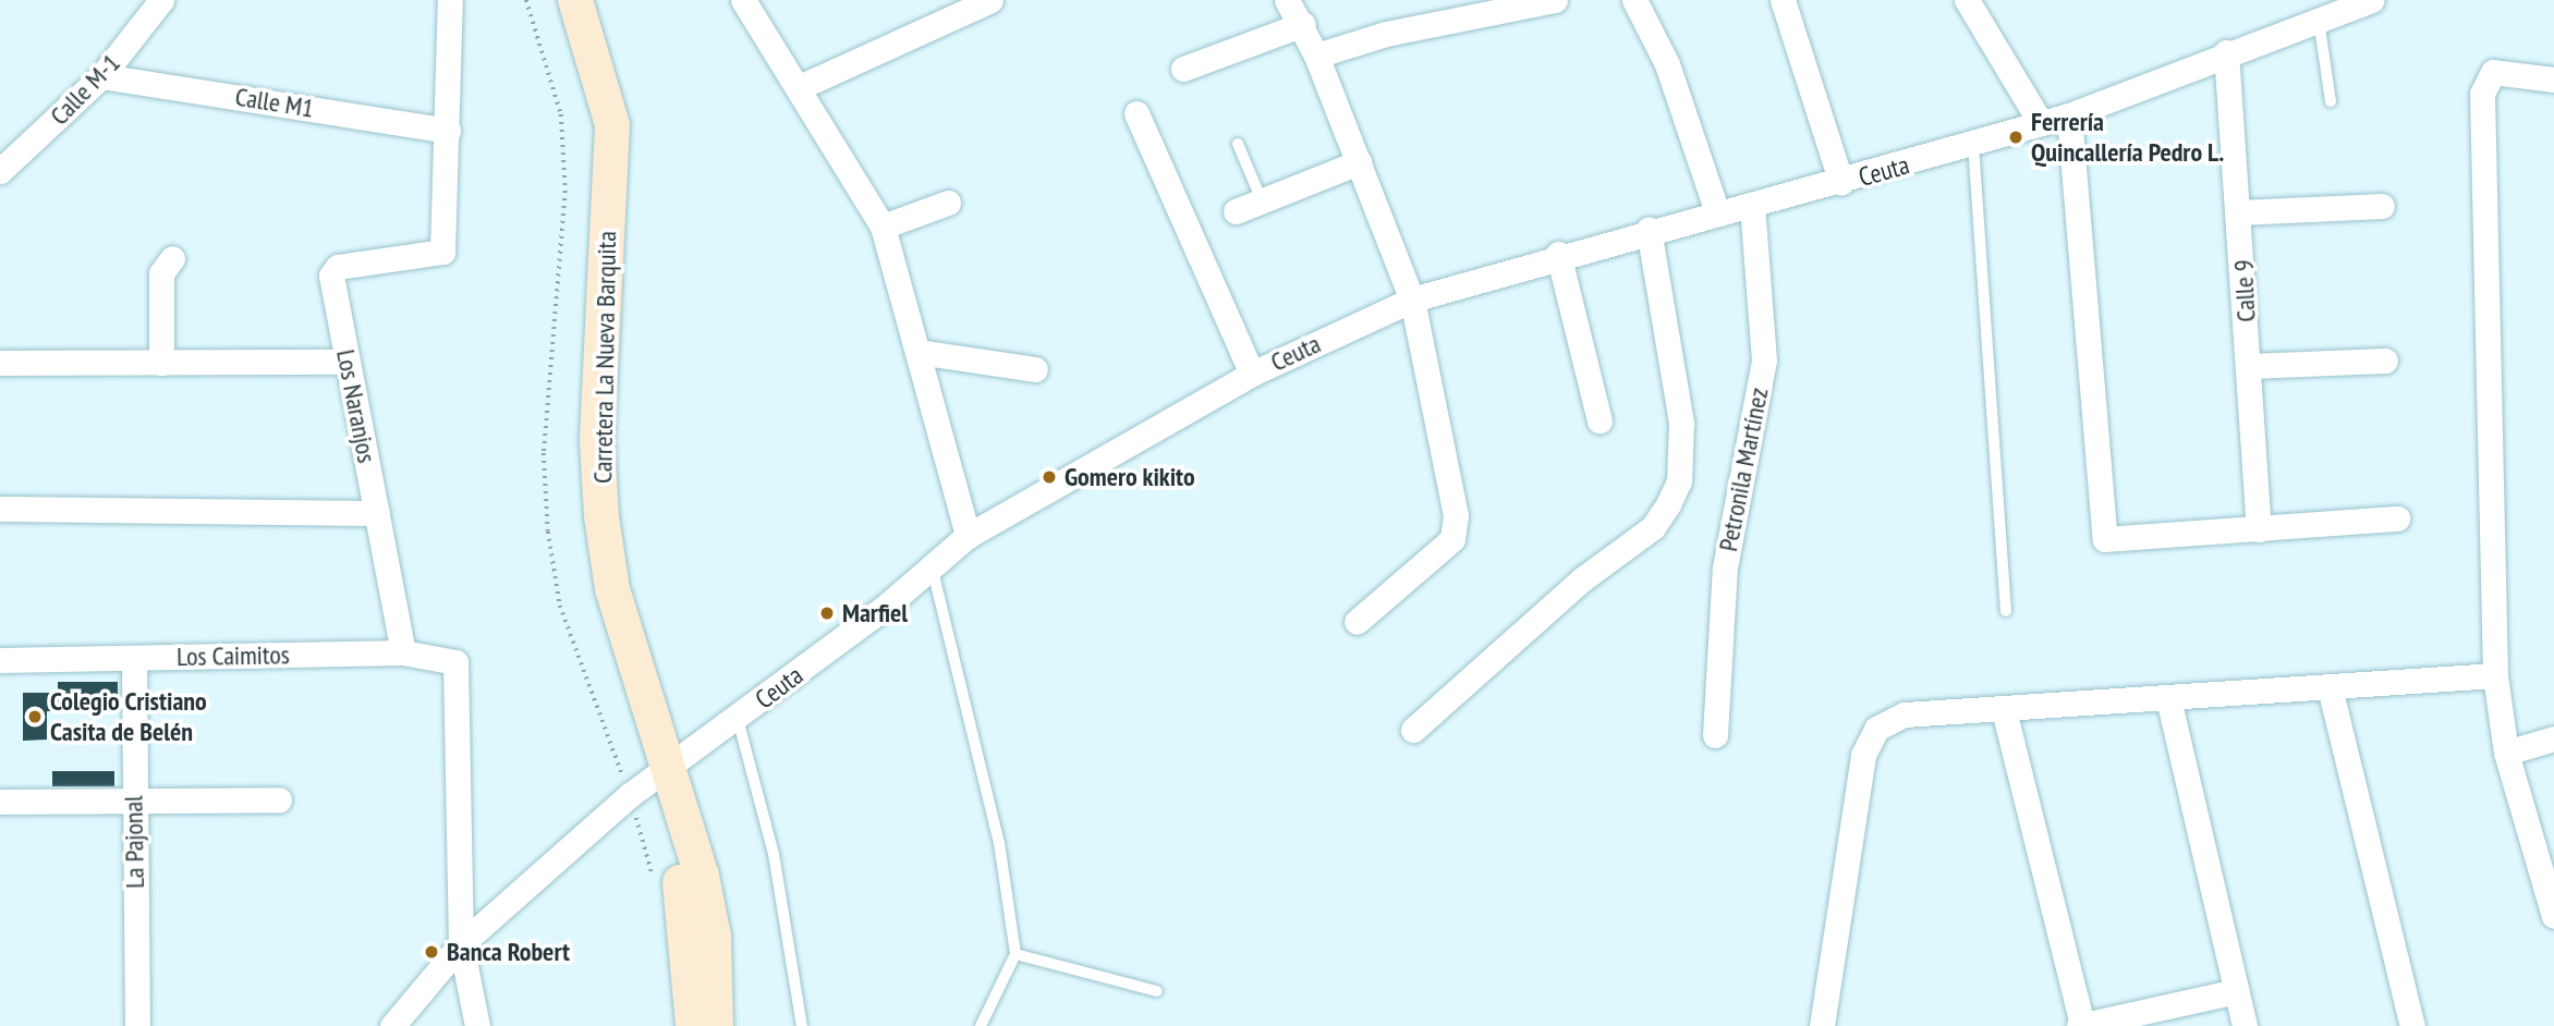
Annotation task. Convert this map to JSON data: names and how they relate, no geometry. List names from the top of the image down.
{
  "streets": {
    "street": [
      "Calle M-1",
      "Calle M1",
      "Ceuta",
      "Calle 9",
      "Carretera La Nueva Barquita",
      "Los Naranjos",
      "Petronila Martínez",
      "Los Caimitos",
      "La Pajonal"
    ]
  },
  "crossings": [
    ["Calle M-1", "Calle M1"],
    ["Calle M1", "Los Naranjos"],
    ["Ceuta", "Calle 9"],
    ["Ceuta", "Carretera La Nueva Barquita"],
    ["Ceuta", "Petronila Martínez"],
    ["Ceuta", "Los Caimitos"],
    ["Los Naranjos", "Los Caimitos"],
    ["Los Caimitos", "La Pajonal"]
  ],
  "places": [
    "Ferrería Quincallería Pedro L.",
    "Gomero kikito",
    "Marfiel",
    "Colegio Cristiano Casita de Belén",
    "Banca Robert"
  ]
}
